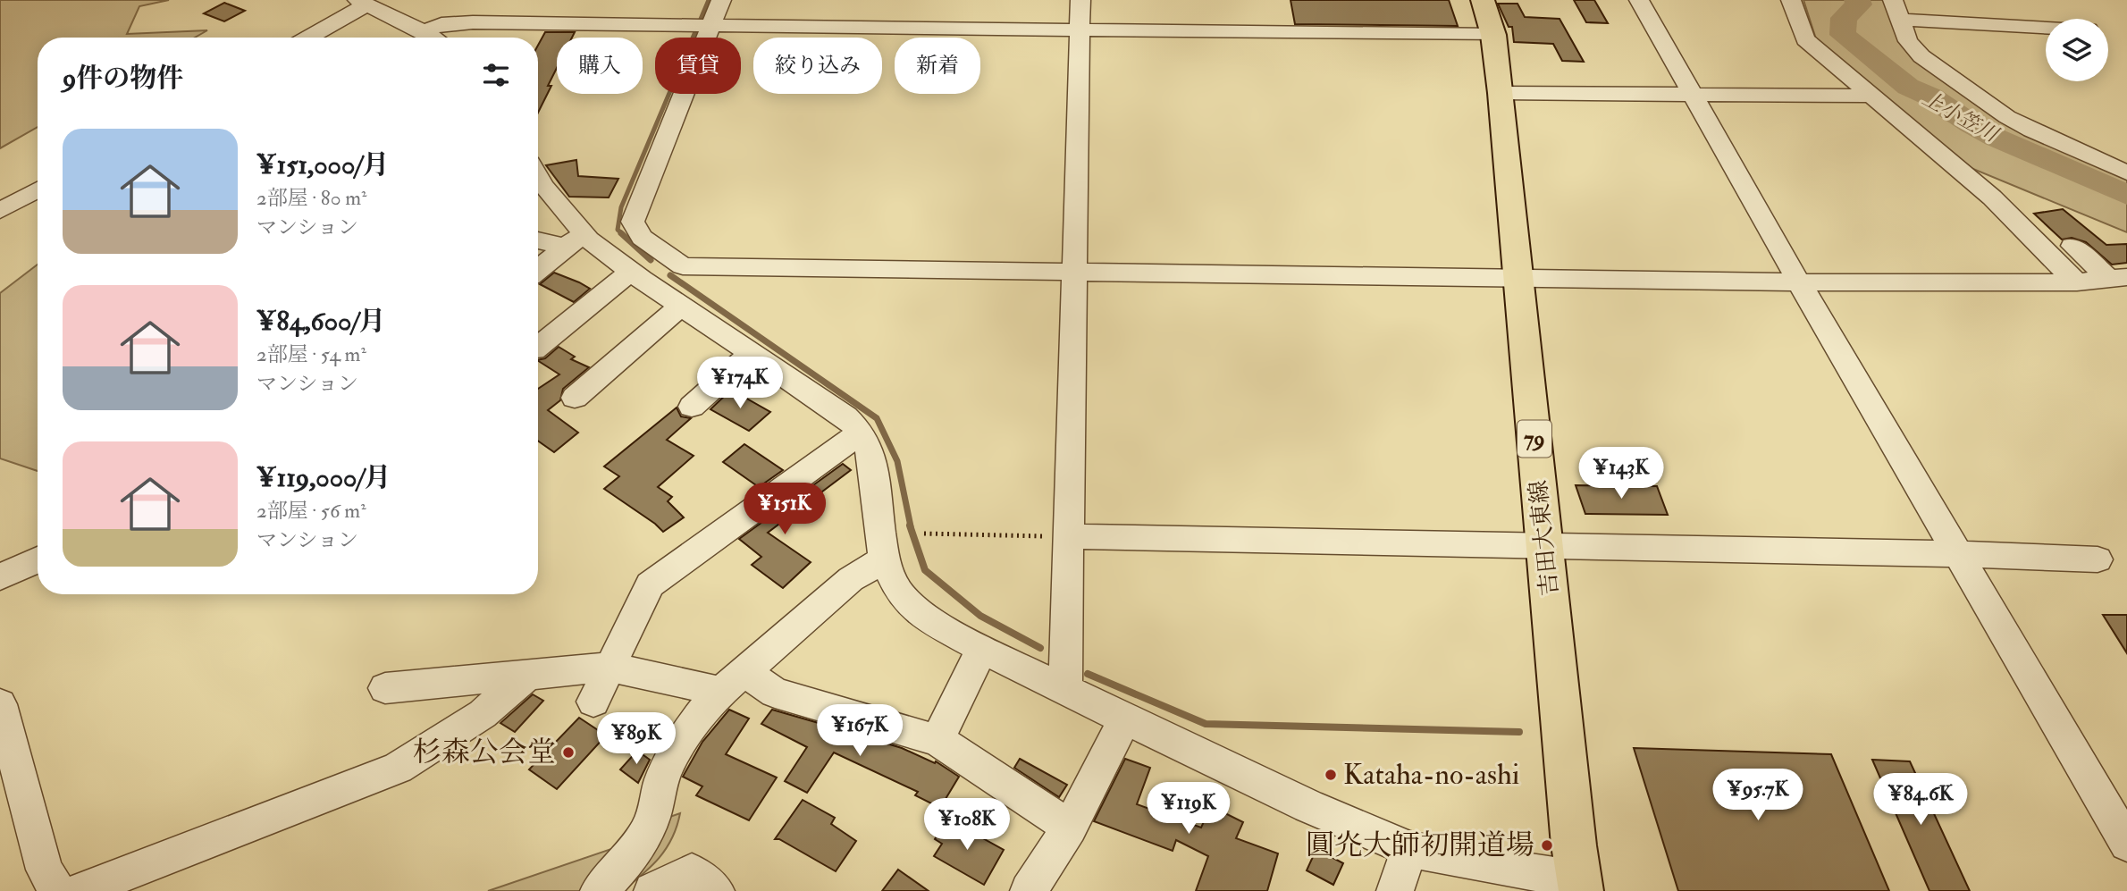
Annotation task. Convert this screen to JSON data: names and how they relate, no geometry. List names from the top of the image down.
{
  "streets": {
    "main road": ["79", "吉田大東線"]
  },
  "water": ["上小笠川"],
  "places": ["杉森公会堂", "Kataha-no-ashi", "圓灮大師初開道場"],
  "page": {
    "chip": [
      "購入",
      "賃貸",
      "絞り込み",
      "新着"
    ],
    "heading": "9件の物件",
    "list": [
      {
        "name": "¥151,000/月",
        "note": "2部屋 · 80 m² · マンション"
      },
      {
        "name": "¥84,600/月",
        "note": "2部屋 · 54 m² · マンション"
      },
      {
        "name": "¥119,000/月",
        "note": "2部屋 · 56 m² · マンション"
      }
    ],
    "price": [
      "¥174K",
      "¥143K",
      "¥151K",
      "¥167K",
      "¥89K",
      "¥95.7K",
      "¥84.6K",
      "¥119K",
      "¥108K"
    ]
  }
}
